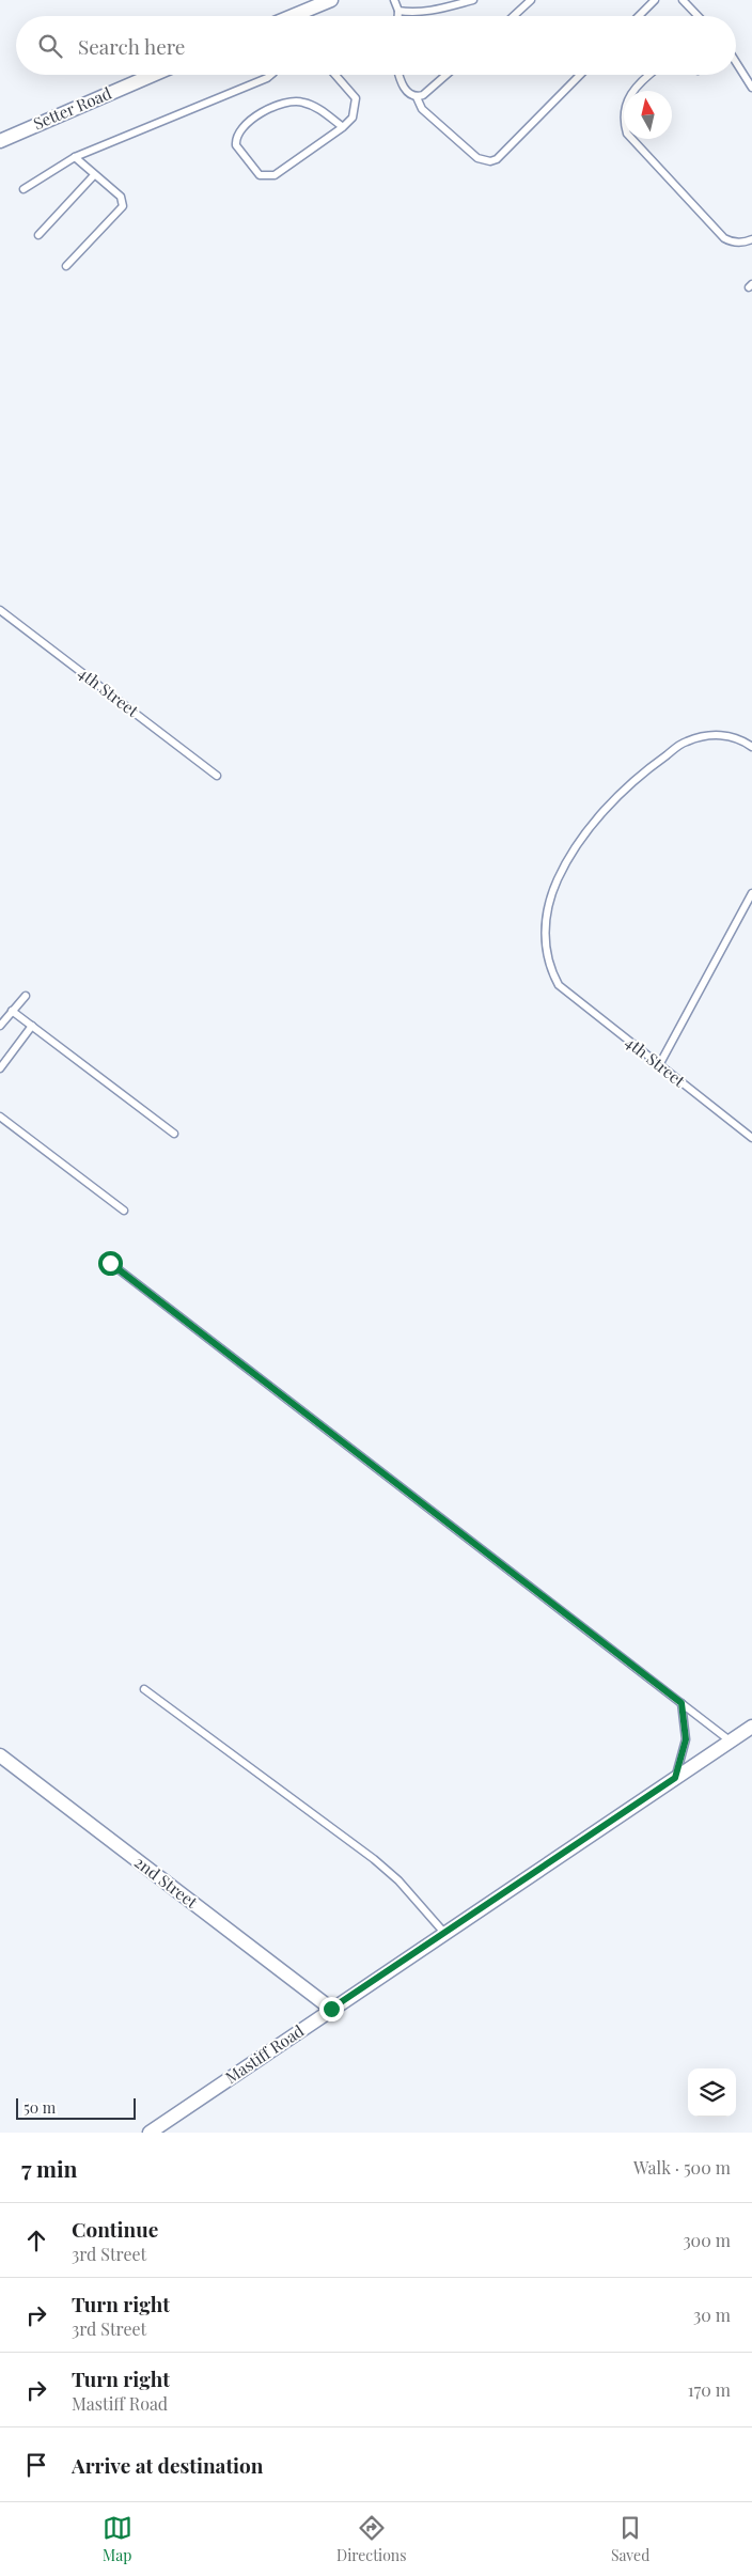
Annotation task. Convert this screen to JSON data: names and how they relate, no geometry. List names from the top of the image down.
{
  "streets": {
    "street": ["Setter Road", "2nd Street", "Mastiff Road"],
    "lane": ["4th Street"]
  },
  "crossings": [
    ["2nd Street", "Mastiff Road"]
  ],
  "scale_bar": "50 m",
  "north": "top",
  "page": {
    "search": "Search here",
    "scale": "50 m",
    "heading": ["7 min", "Walk · 500 m"],
    "list": [
      ["Continue", "3rd Street", "300 m"],
      ["Turn right", "3rd Street", "30 m"],
      ["Turn right", "Mastiff Road", "170 m"],
      "Arrive at destination"
    ],
    "nav": ["Map", "Directions", "Saved"]
  }
}
